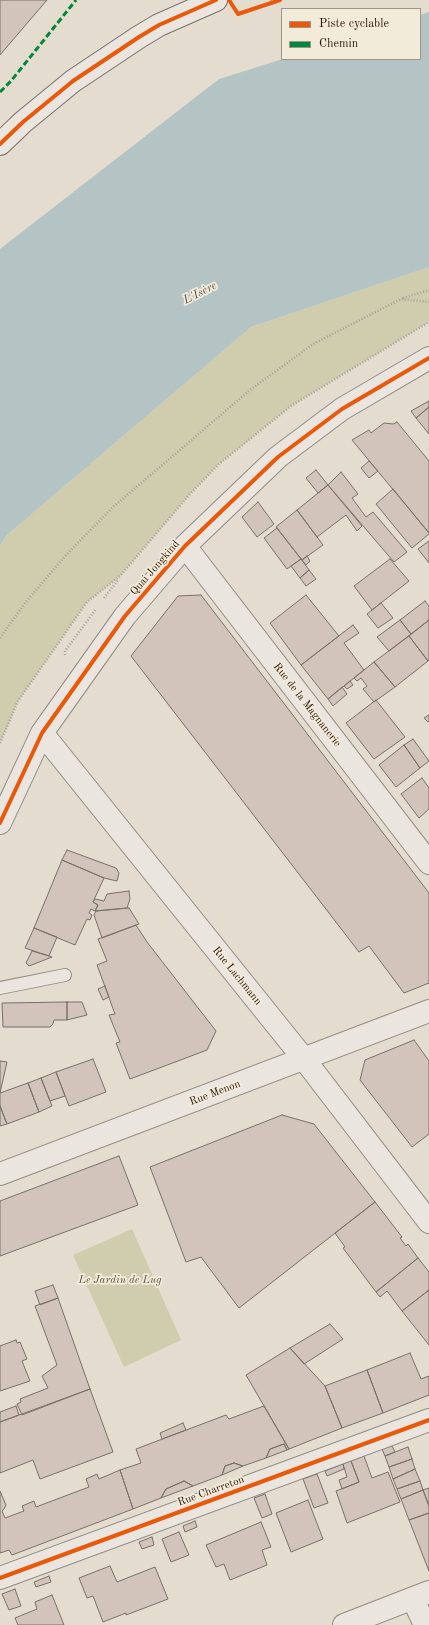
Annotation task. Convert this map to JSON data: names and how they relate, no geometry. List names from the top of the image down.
{
  "streets": {
    "street": [
      "Quai Jongkind",
      "Rue de la Magnanerie",
      "Rue Lachmann",
      "Rue Menon",
      "Rue Charreton"
    ]
  },
  "crossings": [
    ["Quai Jongkind", "Rue de la Magnanerie"],
    ["Quai Jongkind", "Rue Lachmann"],
    ["Rue Lachmann", "Rue Menon"]
  ],
  "water": ["L'Isère"],
  "parks": ["Le Jardin de Lug"],
  "legend": ["Piste cyclable", "Chemin"]
}
